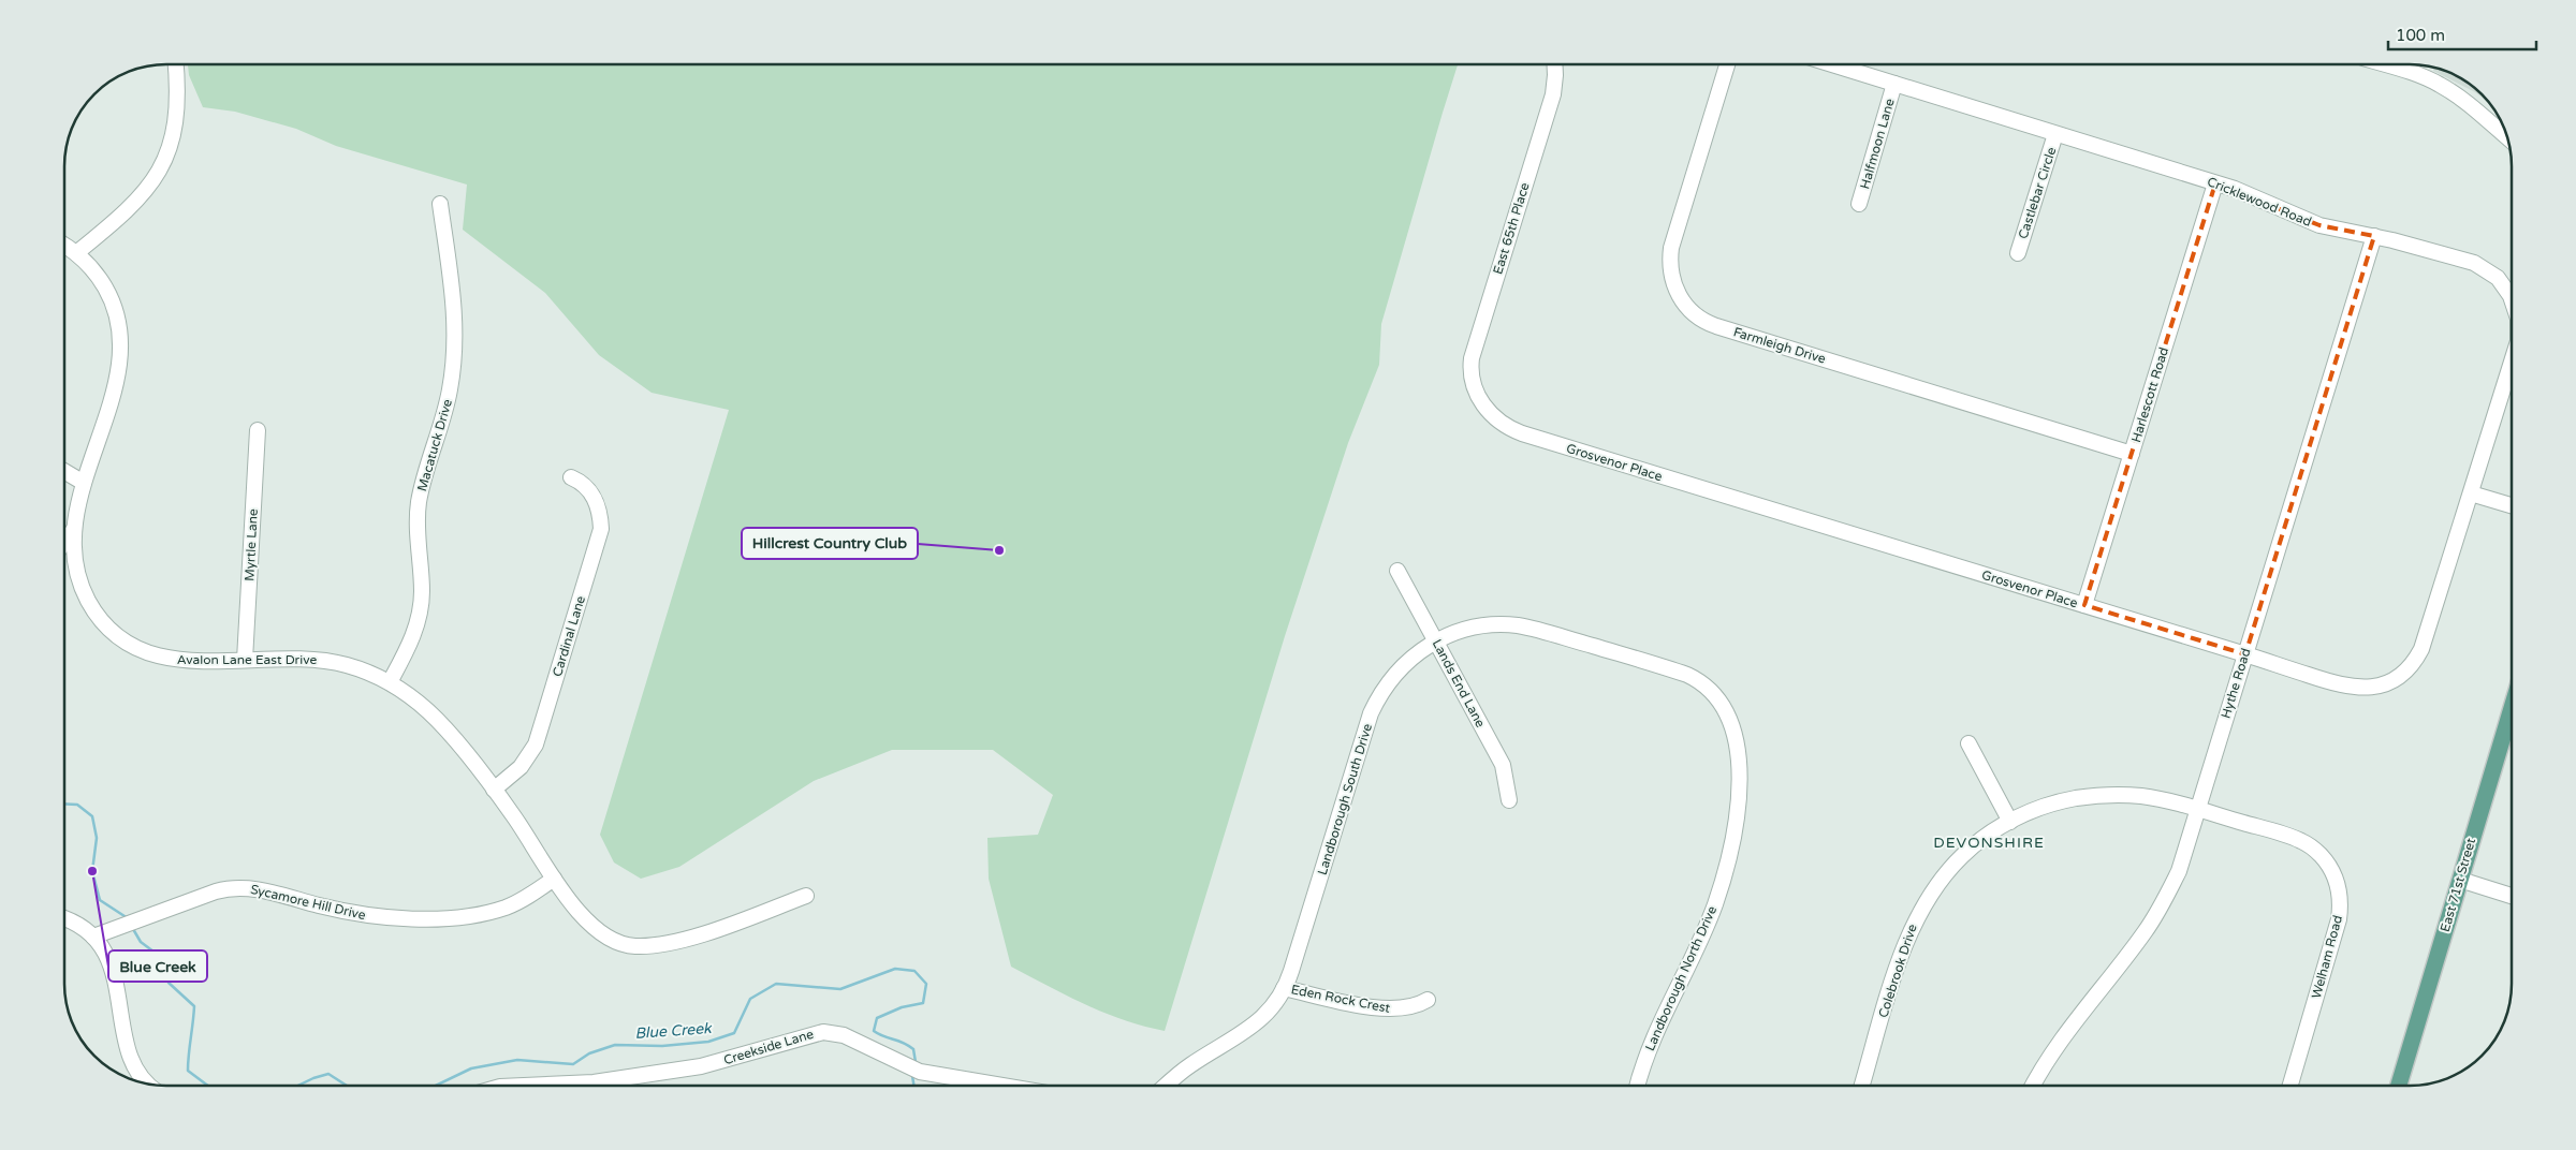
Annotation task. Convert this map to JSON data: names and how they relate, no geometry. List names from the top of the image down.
{
  "streets": {
    "main road": ["East 71st Street"],
    "street": [
      "Halfmoon Lane",
      "Castlebar Circle",
      "Cricklewood Road",
      "East 65th Place",
      "Farmleigh Drive",
      "Harlescott Road",
      "Macatuck Drive",
      "Grosvenor Place",
      "Myrtle Lane",
      "Cardinal Lane",
      "Avalon Lane East Drive",
      "Lands End Lane",
      "Hythe Road",
      "Landborough South Drive",
      "Sycamore Hill Drive",
      "Welham Road",
      "Colebrook Drive",
      "Landborough North Drive",
      "Eden Rock Crest",
      "Creekside Lane"
    ]
  },
  "crossings": [
    ["Halfmoon Lane", "Cricklewood Road"],
    ["Castlebar Circle", "Cricklewood Road"],
    ["Cricklewood Road", "Harlescott Road"],
    ["Cricklewood Road", "Grosvenor Place"],
    ["Cricklewood Road", "Hythe Road"],
    ["East 65th Place", "Grosvenor Place"],
    ["Farmleigh Drive", "Harlescott Road"],
    ["Harlescott Road", "Grosvenor Place"],
    ["Macatuck Drive", "Avalon Lane East Drive"],
    ["Grosvenor Place", "Hythe Road"],
    ["Myrtle Lane", "Avalon Lane East Drive"],
    ["Cardinal Lane", "Avalon Lane East Drive"],
    ["Avalon Lane East Drive", "Sycamore Hill Drive"],
    ["Lands End Lane", "Landborough South Drive"],
    ["Hythe Road", "Welham Road"],
    ["Hythe Road", "Colebrook Drive"],
    ["Landborough South Drive", "Landborough North Drive"],
    ["Landborough South Drive", "Eden Rock Crest"],
    ["Welham Road", "Colebrook Drive"]
  ],
  "districts": ["DEVONSHIRE"],
  "water": ["Blue Creek"],
  "places": ["Hillcrest Country Club", "Blue Creek"],
  "scale_bar": "100 m"
}
